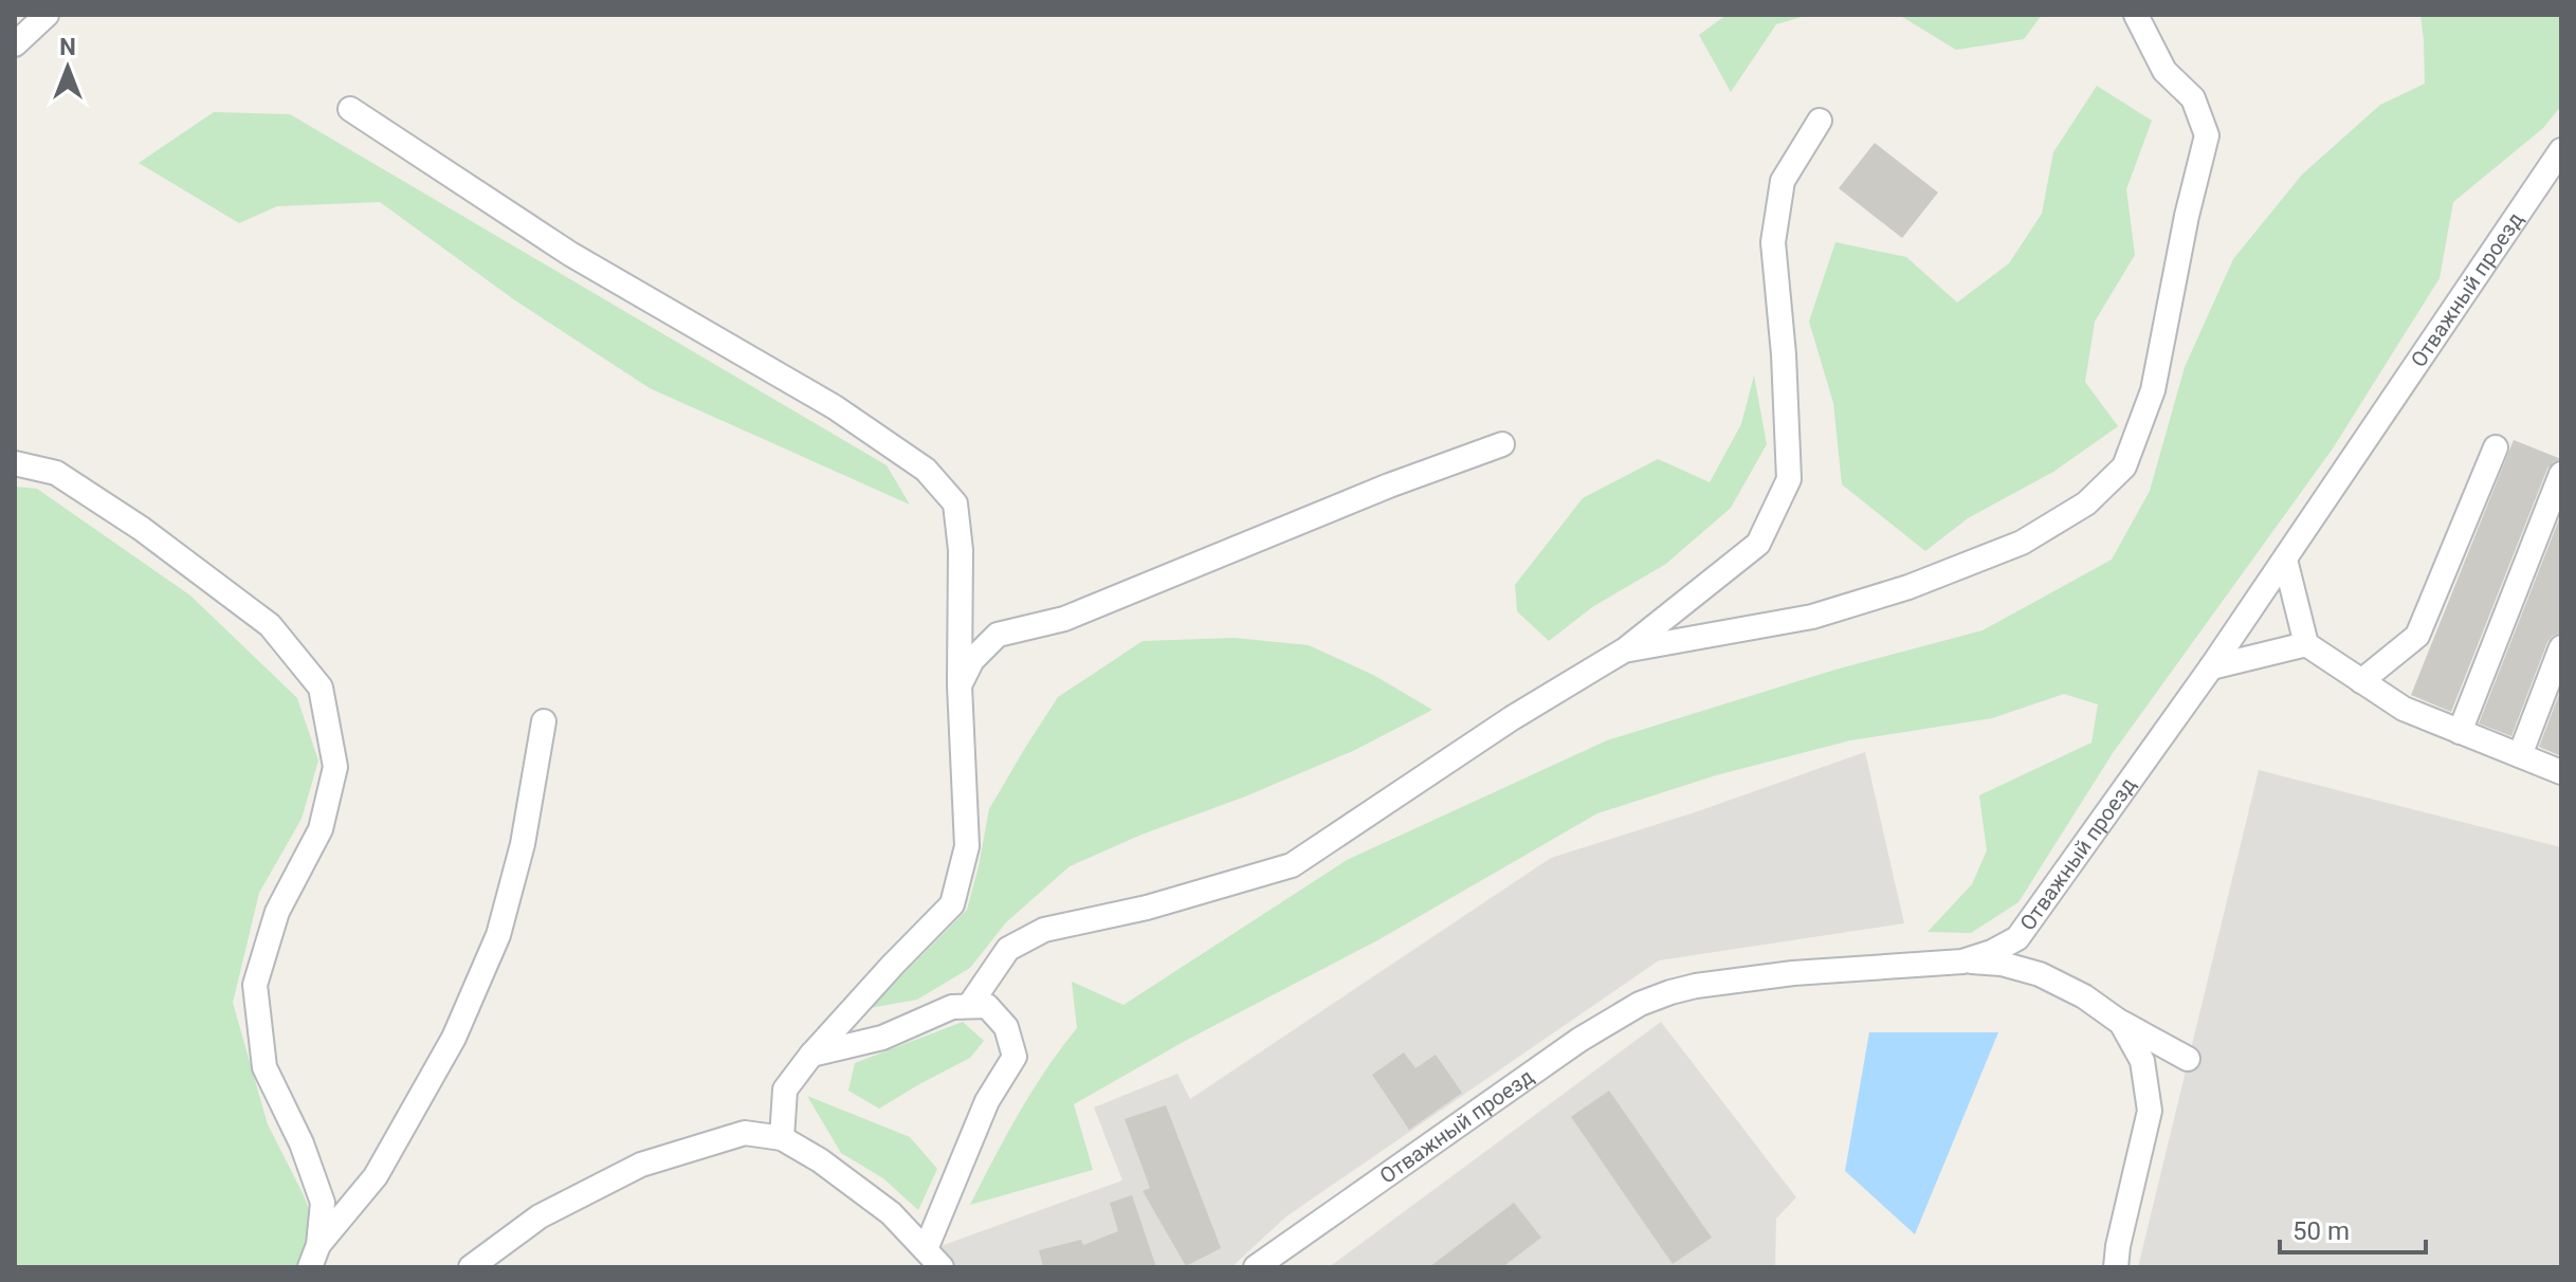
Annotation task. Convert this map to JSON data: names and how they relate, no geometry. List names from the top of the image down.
{
  "streets": {
    "street": ["Отважный проезд"]
  },
  "scale_bar": "50 m",
  "north": "top"
}
